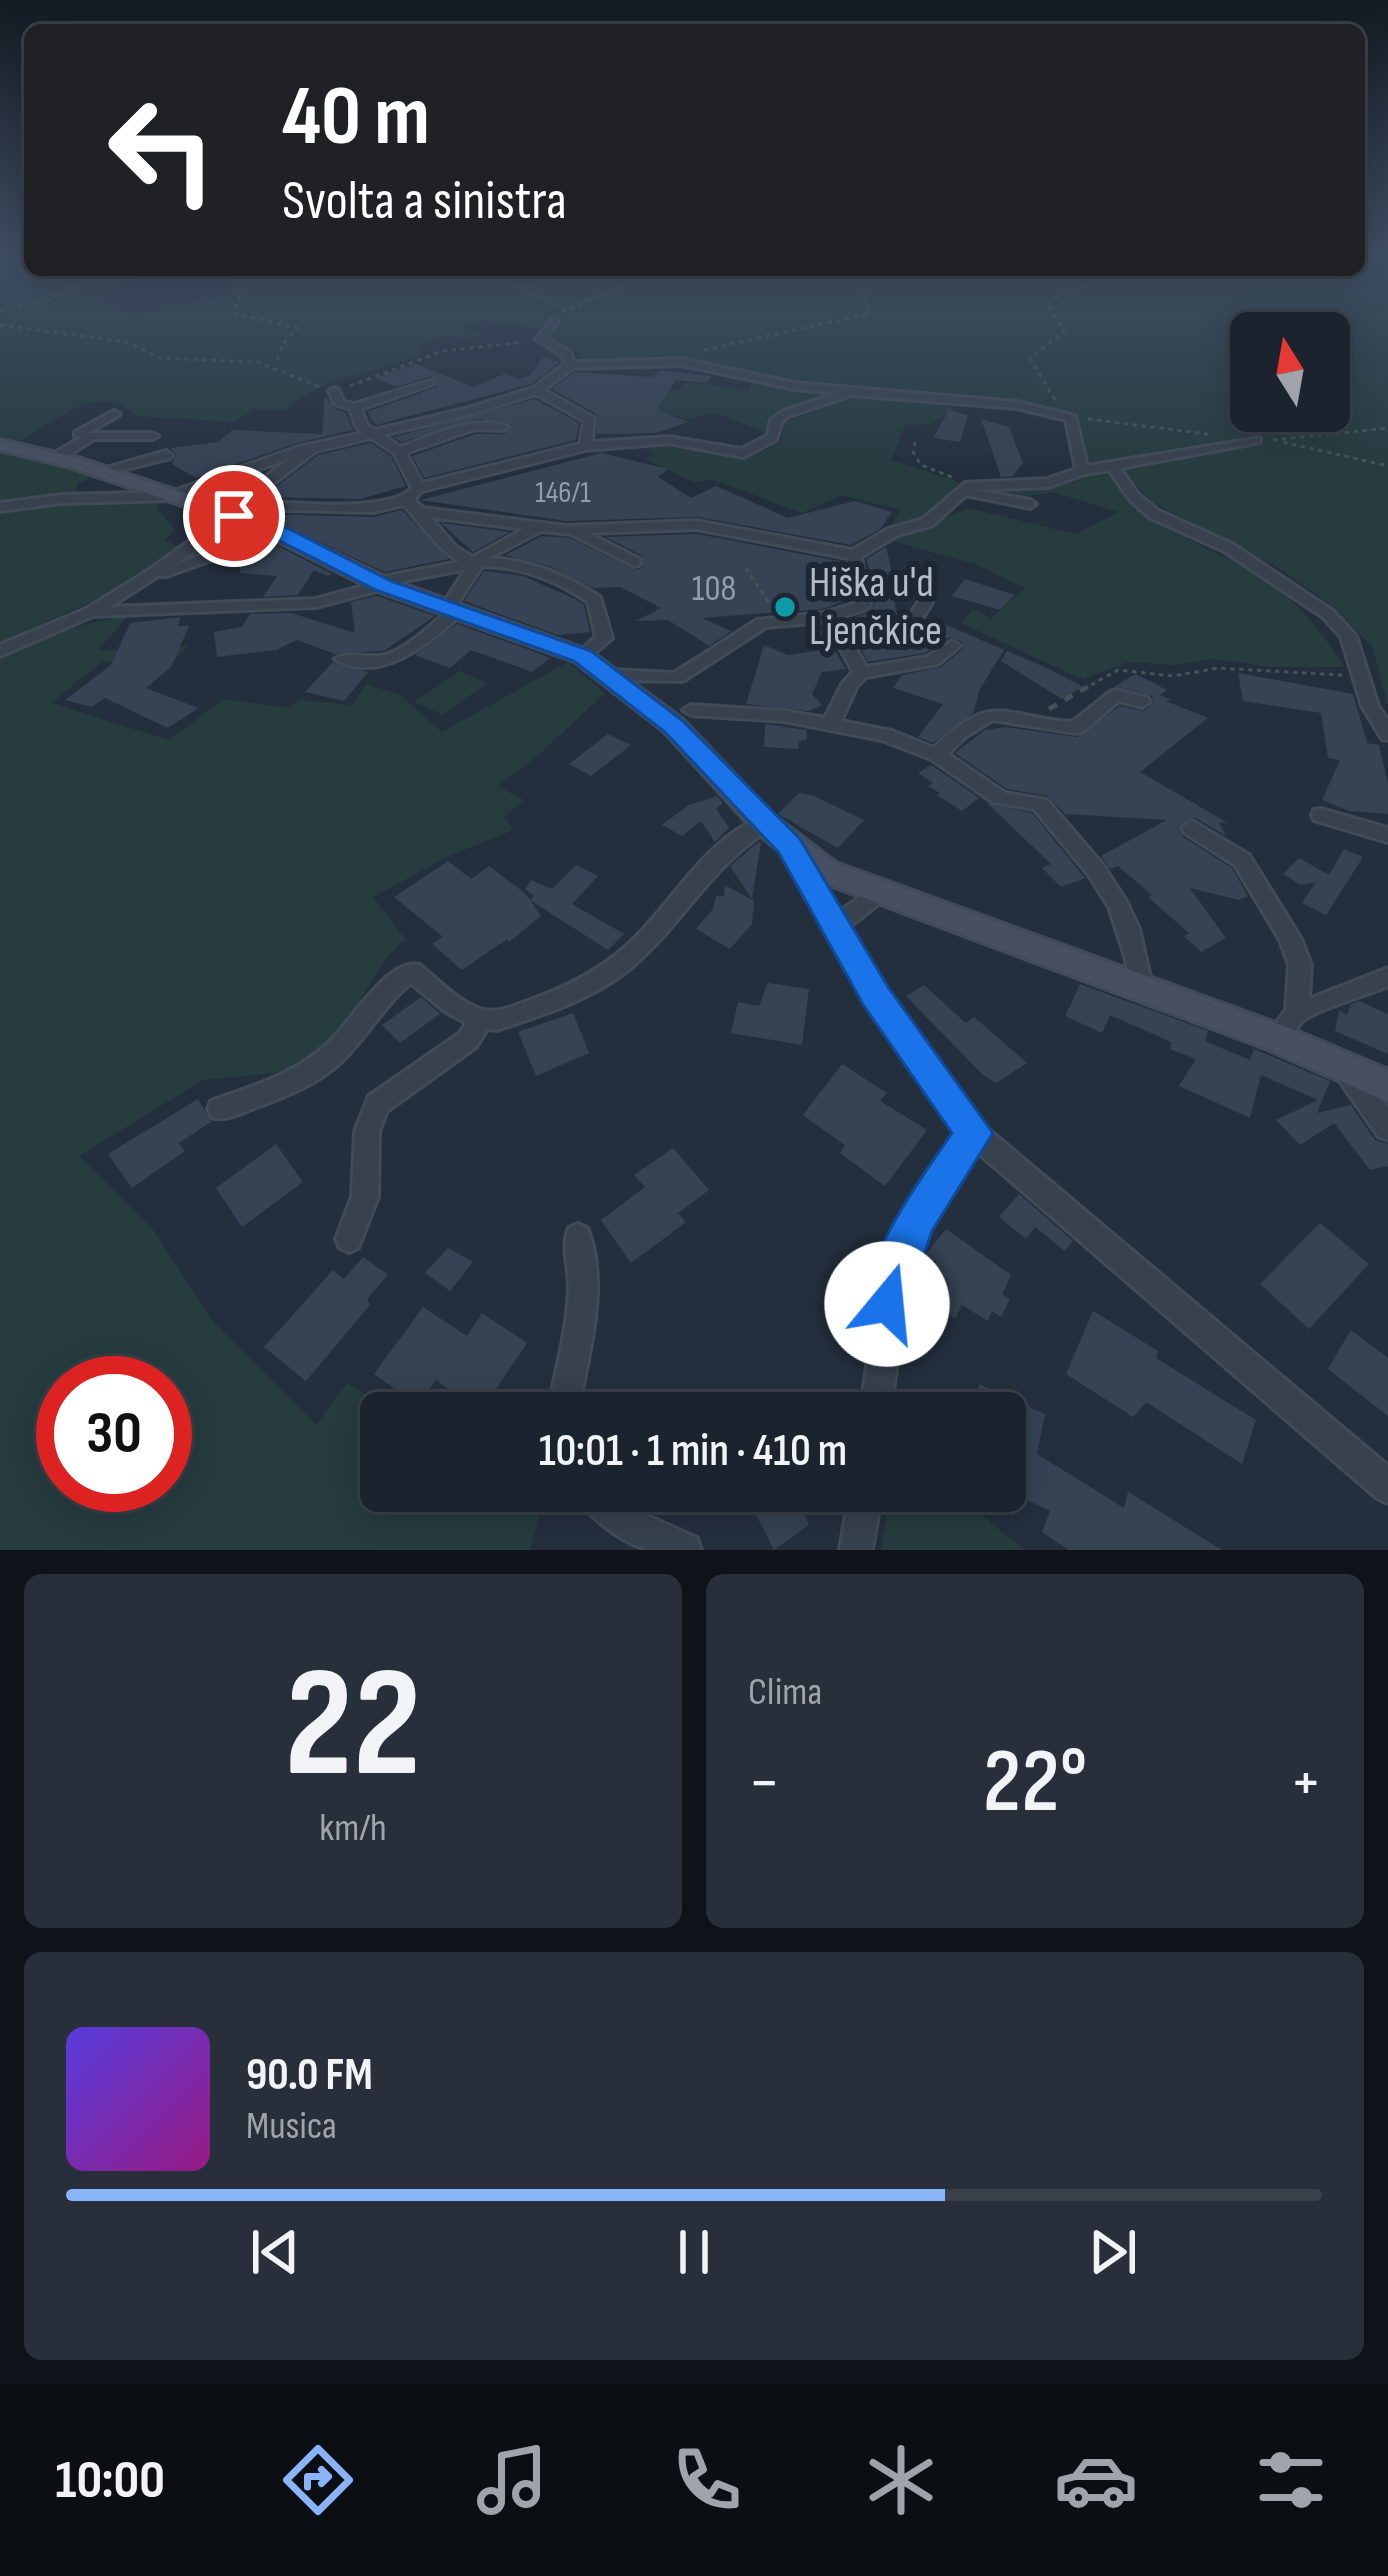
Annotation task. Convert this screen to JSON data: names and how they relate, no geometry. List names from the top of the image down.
{
  "places": ["Hiška u'd Ljenčkice"],
  "house_numbers": ["146/1", "108"],
  "north": "top",
  "page": {
    "turn": ["40 m", "Svolta a sinistra"],
    "limit": "30",
    "trip": "10:01 · 1 min · 410 m",
    "tile": [
      ["22", "km/h"],
      "Clima"
    ],
    "heat": ["−", "22°", "+"],
    "song": ["90.0 FM", "Musica"],
    "tabs": "10:00"
  }
}
